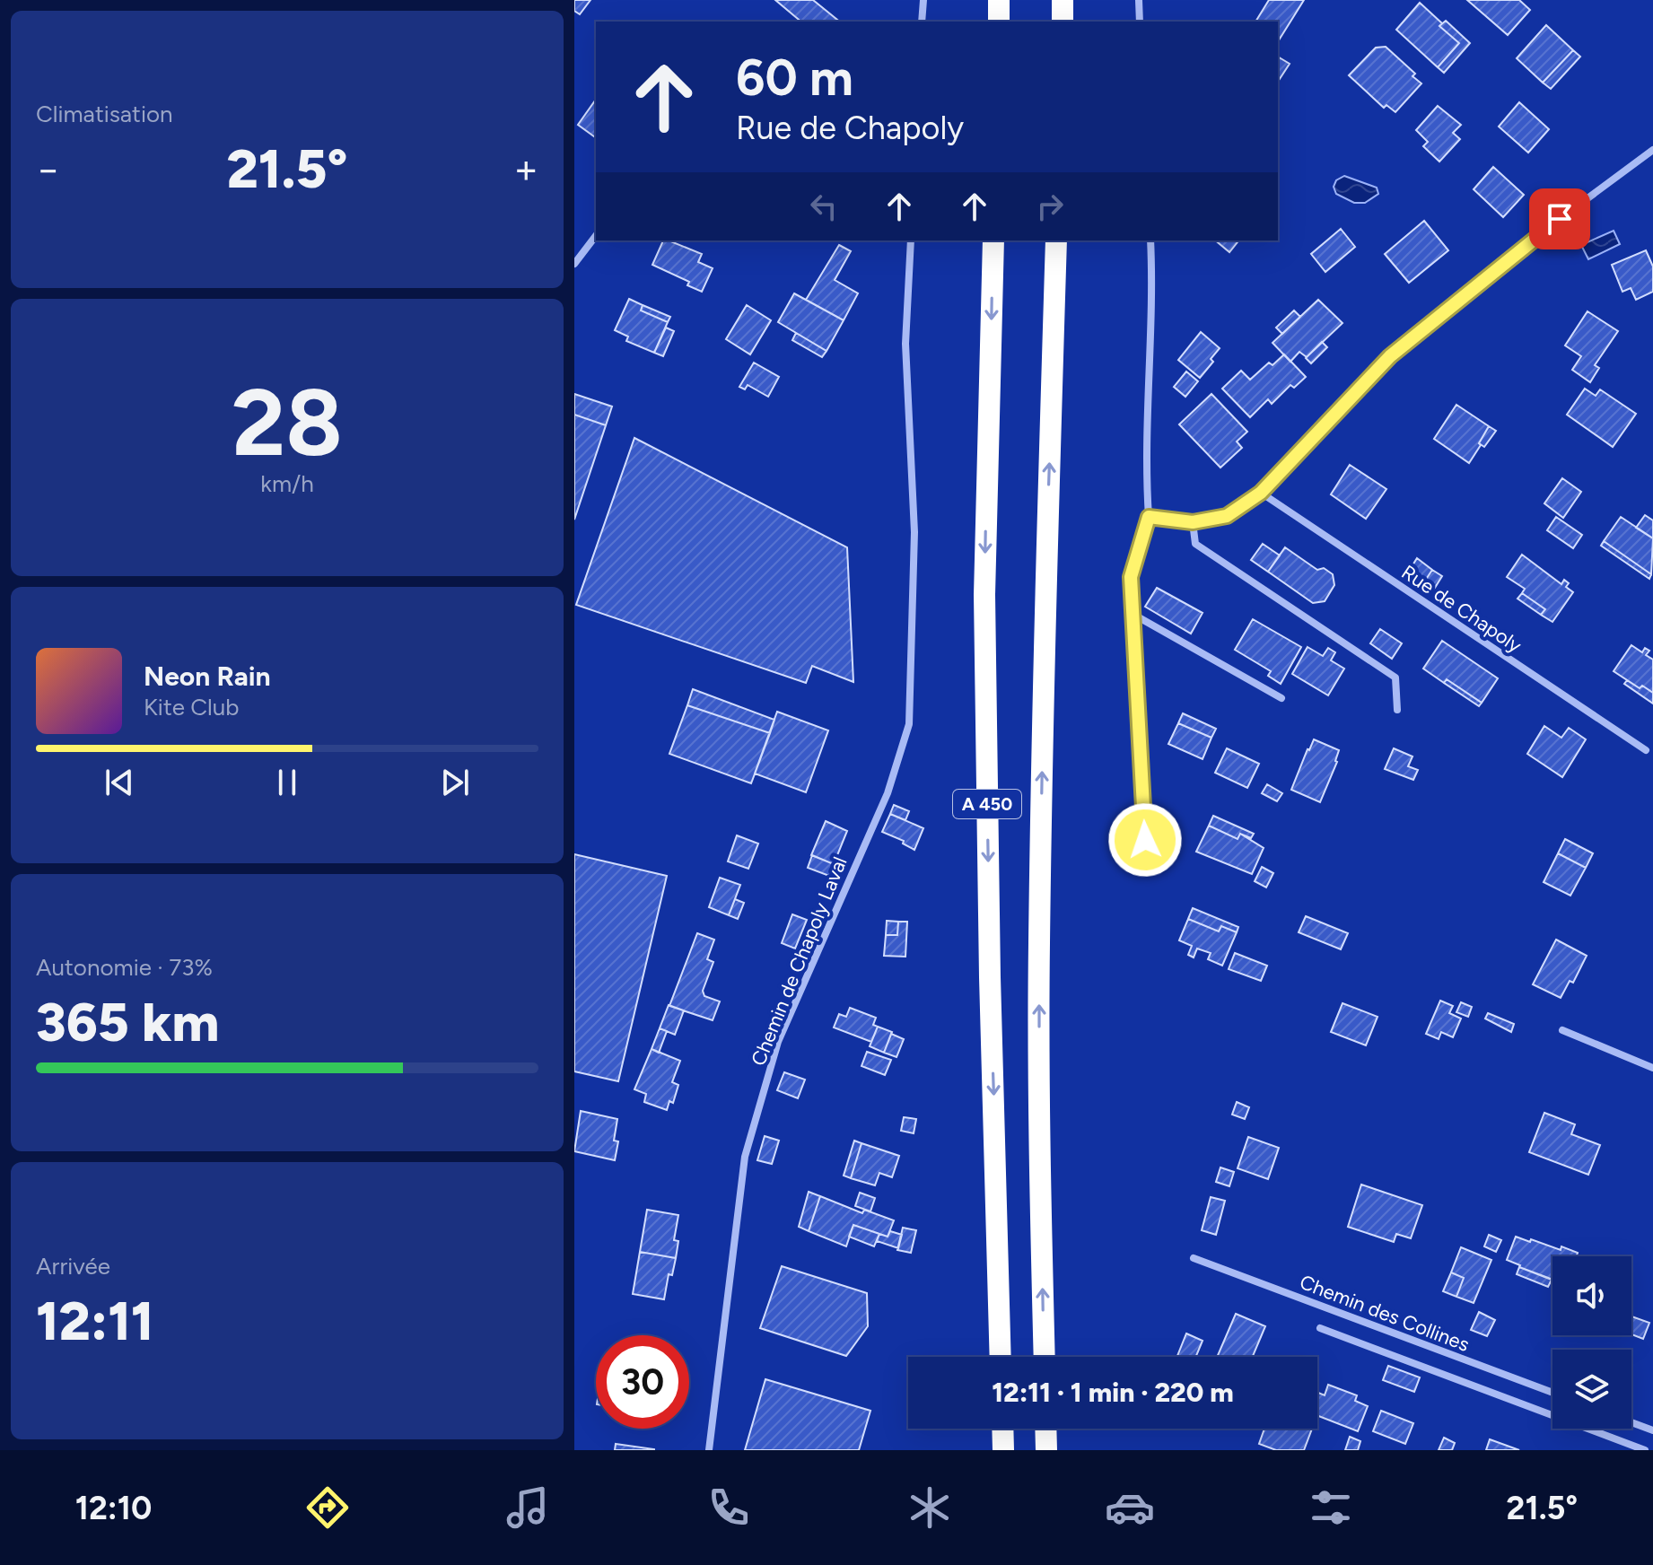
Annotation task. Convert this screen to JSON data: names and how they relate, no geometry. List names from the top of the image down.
{
  "streets": {
    "highway": ["A 450"],
    "street": ["Rue de Chapoly", "Chemin de Chapoly Laval", "Chemin des Collines"]
  },
  "page": {
    "tile": [
      "Climatisation",
      ["28", "km/h"],
      ["Autonomie · 73%", "365 km"],
      ["Arrivée", "12:11"]
    ],
    "turn": ["60 m", "Rue de Chapoly"],
    "heat": ["−", "21.5°", "+"],
    "song": ["Neon Rain", "Kite Club"],
    "limit": "30",
    "trip": "12:11 · 1 min · 220 m",
    "tabs": ["12:10", "21.5°"]
  }
}
